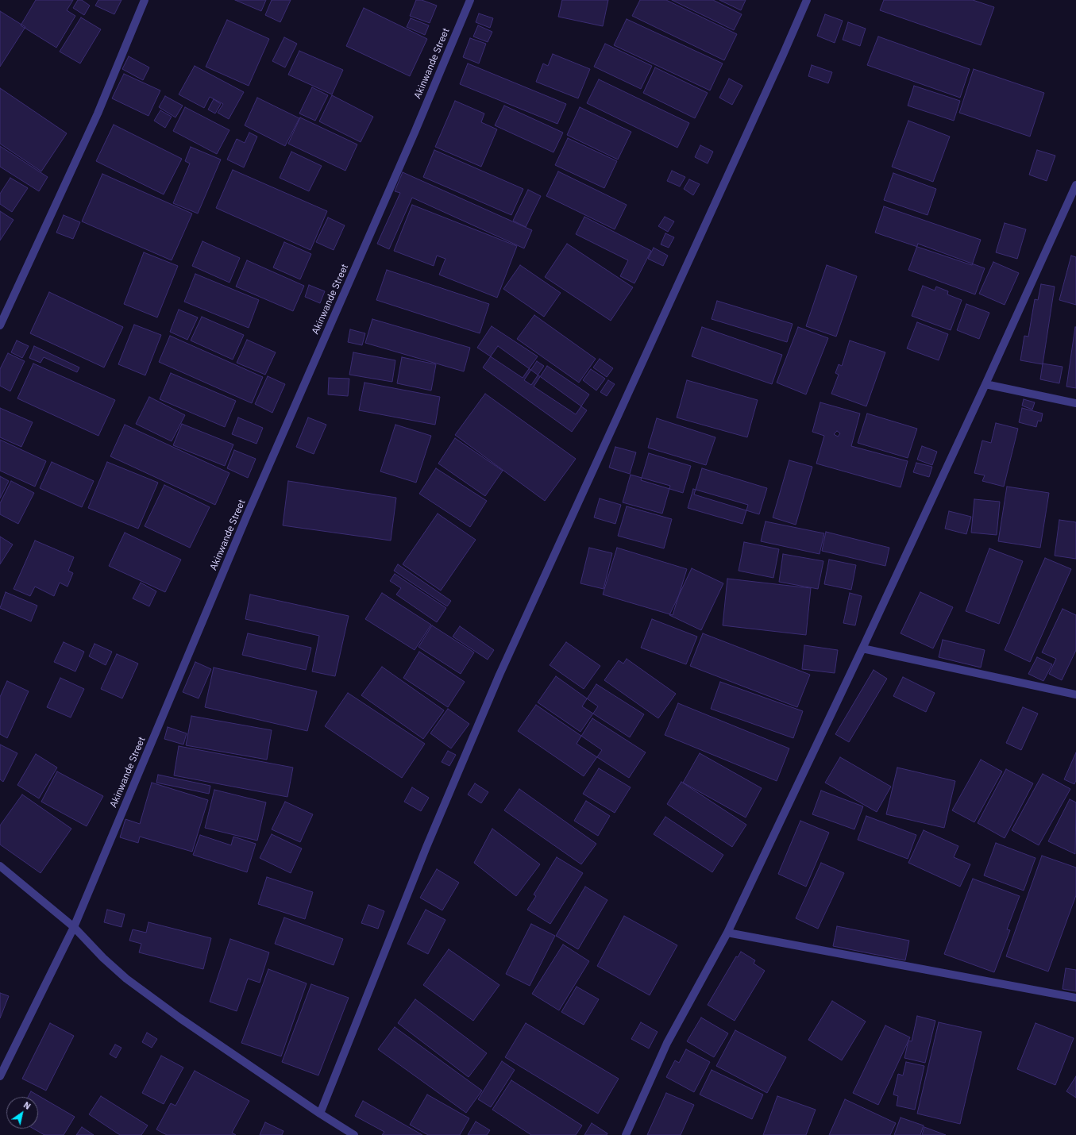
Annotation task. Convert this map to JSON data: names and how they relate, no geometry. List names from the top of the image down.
{
  "streets": {
    "street": ["Akinwande Street"]
  },
  "north": "top right"
}
